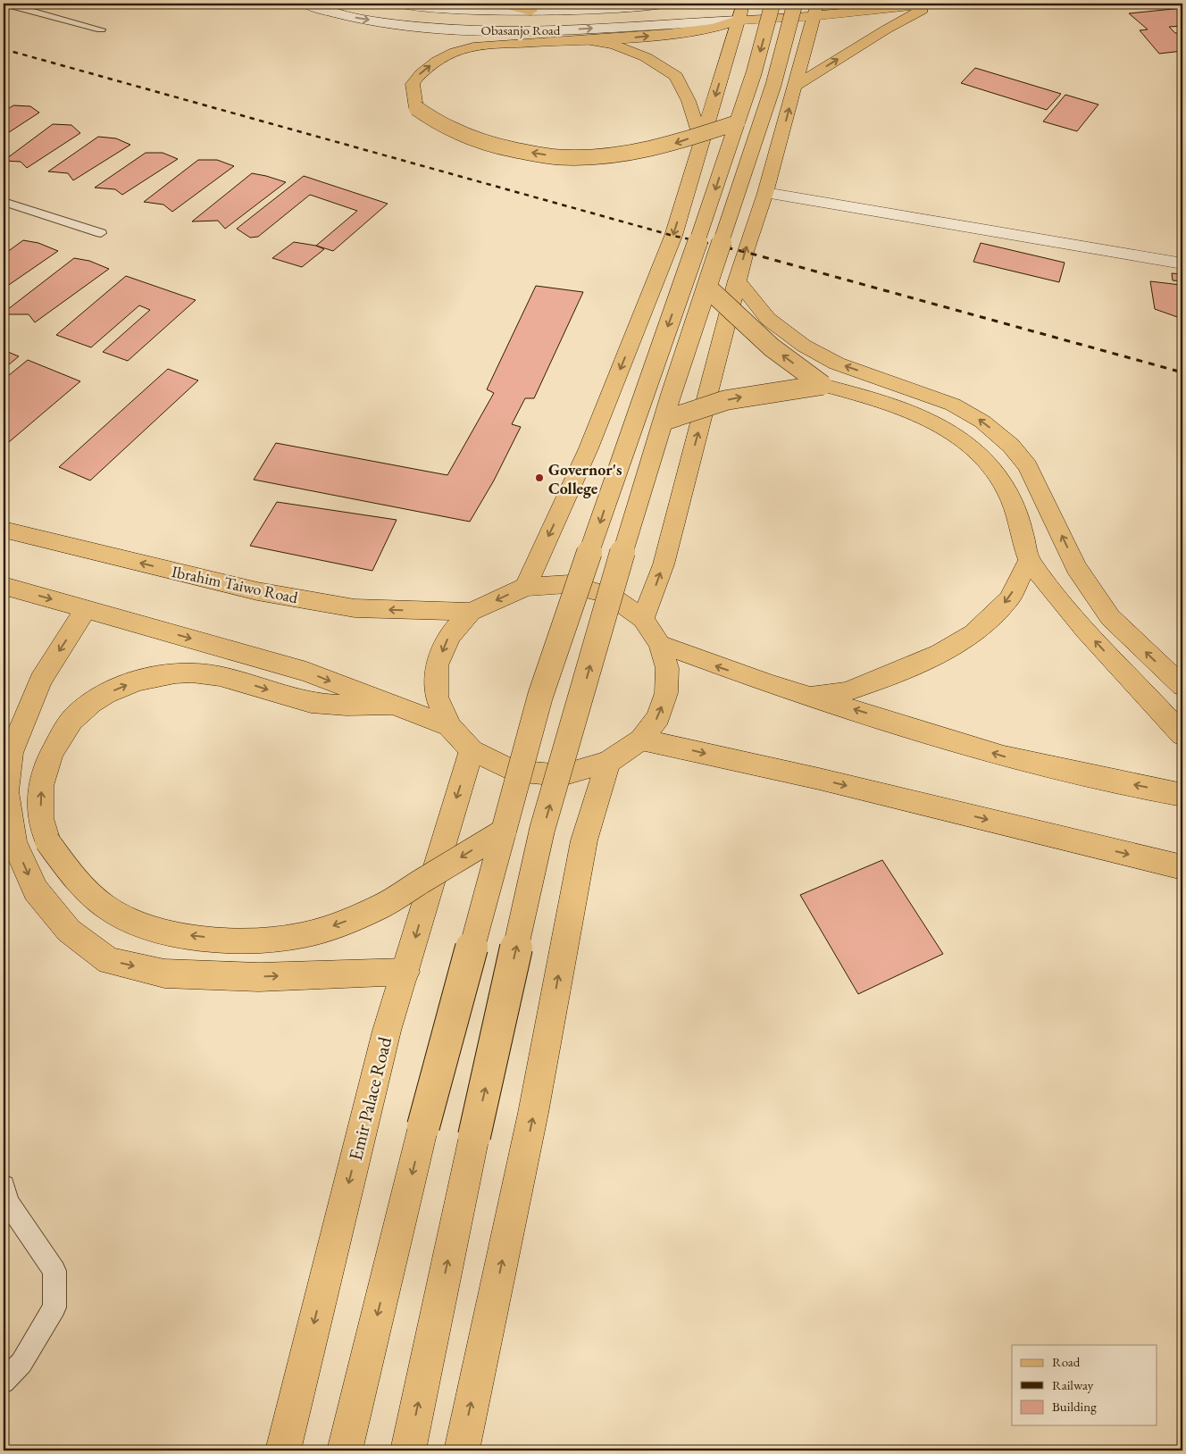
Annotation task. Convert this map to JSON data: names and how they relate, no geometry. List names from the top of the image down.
{
  "streets": {
    "main road": ["Obasanjo Road", "Ibrahim Taiwo Road", "Emir Palace Road"]
  },
  "places": ["Governor's College"],
  "legend": ["Road", "Railway", "Building"]
}
